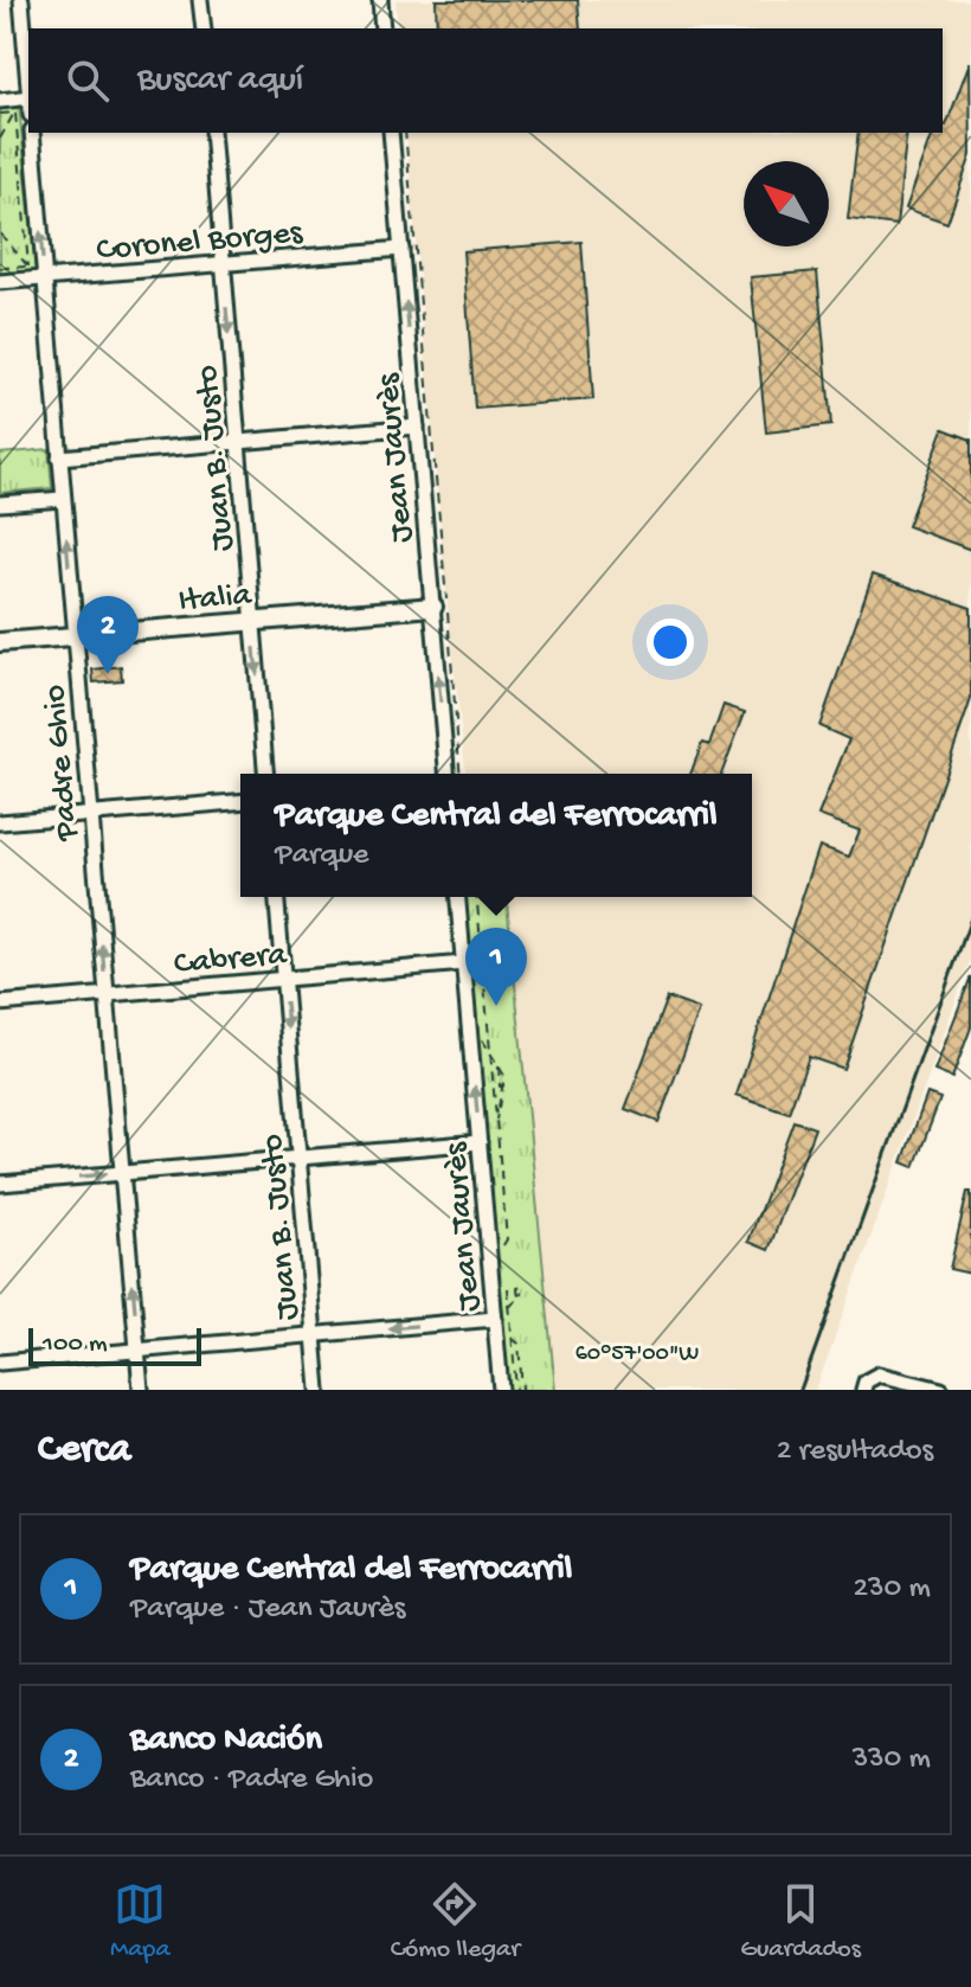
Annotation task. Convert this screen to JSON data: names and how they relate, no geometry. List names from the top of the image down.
{
  "streets": {
    "street": [
      "Coronel Borges",
      "Juan B. Justo",
      "Jean Jaurès",
      "Italia",
      "Padre Ghio",
      "Cabrera"
    ]
  },
  "crossings": [
    ["Coronel Borges", "Juan B. Justo"],
    ["Coronel Borges", "Jean Jaurès"],
    ["Coronel Borges", "Padre Ghio"],
    ["Juan B. Justo", "Italia"],
    ["Juan B. Justo", "Cabrera"],
    ["Jean Jaurès", "Italia"],
    ["Jean Jaurès", "Cabrera"],
    ["Italia", "Padre Ghio"],
    ["Padre Ghio", "Cabrera"]
  ],
  "one_way": ["Juan B. Justo", "Jean Jaurès", "Padre Ghio"],
  "scale_bar": "100 m",
  "north": "top left",
  "page": {
    "search": "Buscar aquí",
    "pins": ["2", "1"],
    "popup": ["Parque Central del Ferrocarril", "Parque"],
    "scale": "100 m",
    "heading": ["Cerca", "2 resultados"],
    "list": [
      {
        "mark": "1",
        "name": "Parque Central del Ferrocarril",
        "note": "Parque · Jean Jaurès",
        "value": "230 m"
      },
      {
        "mark": "2",
        "name": "Banco Nación",
        "note": "Banco · Padre Ghio",
        "value": "330 m"
      }
    ],
    "nav": ["Mapa", "Cómo llegar", "Guardados"]
  },
  "coordinates": ["60°57'00\"W"]
}
